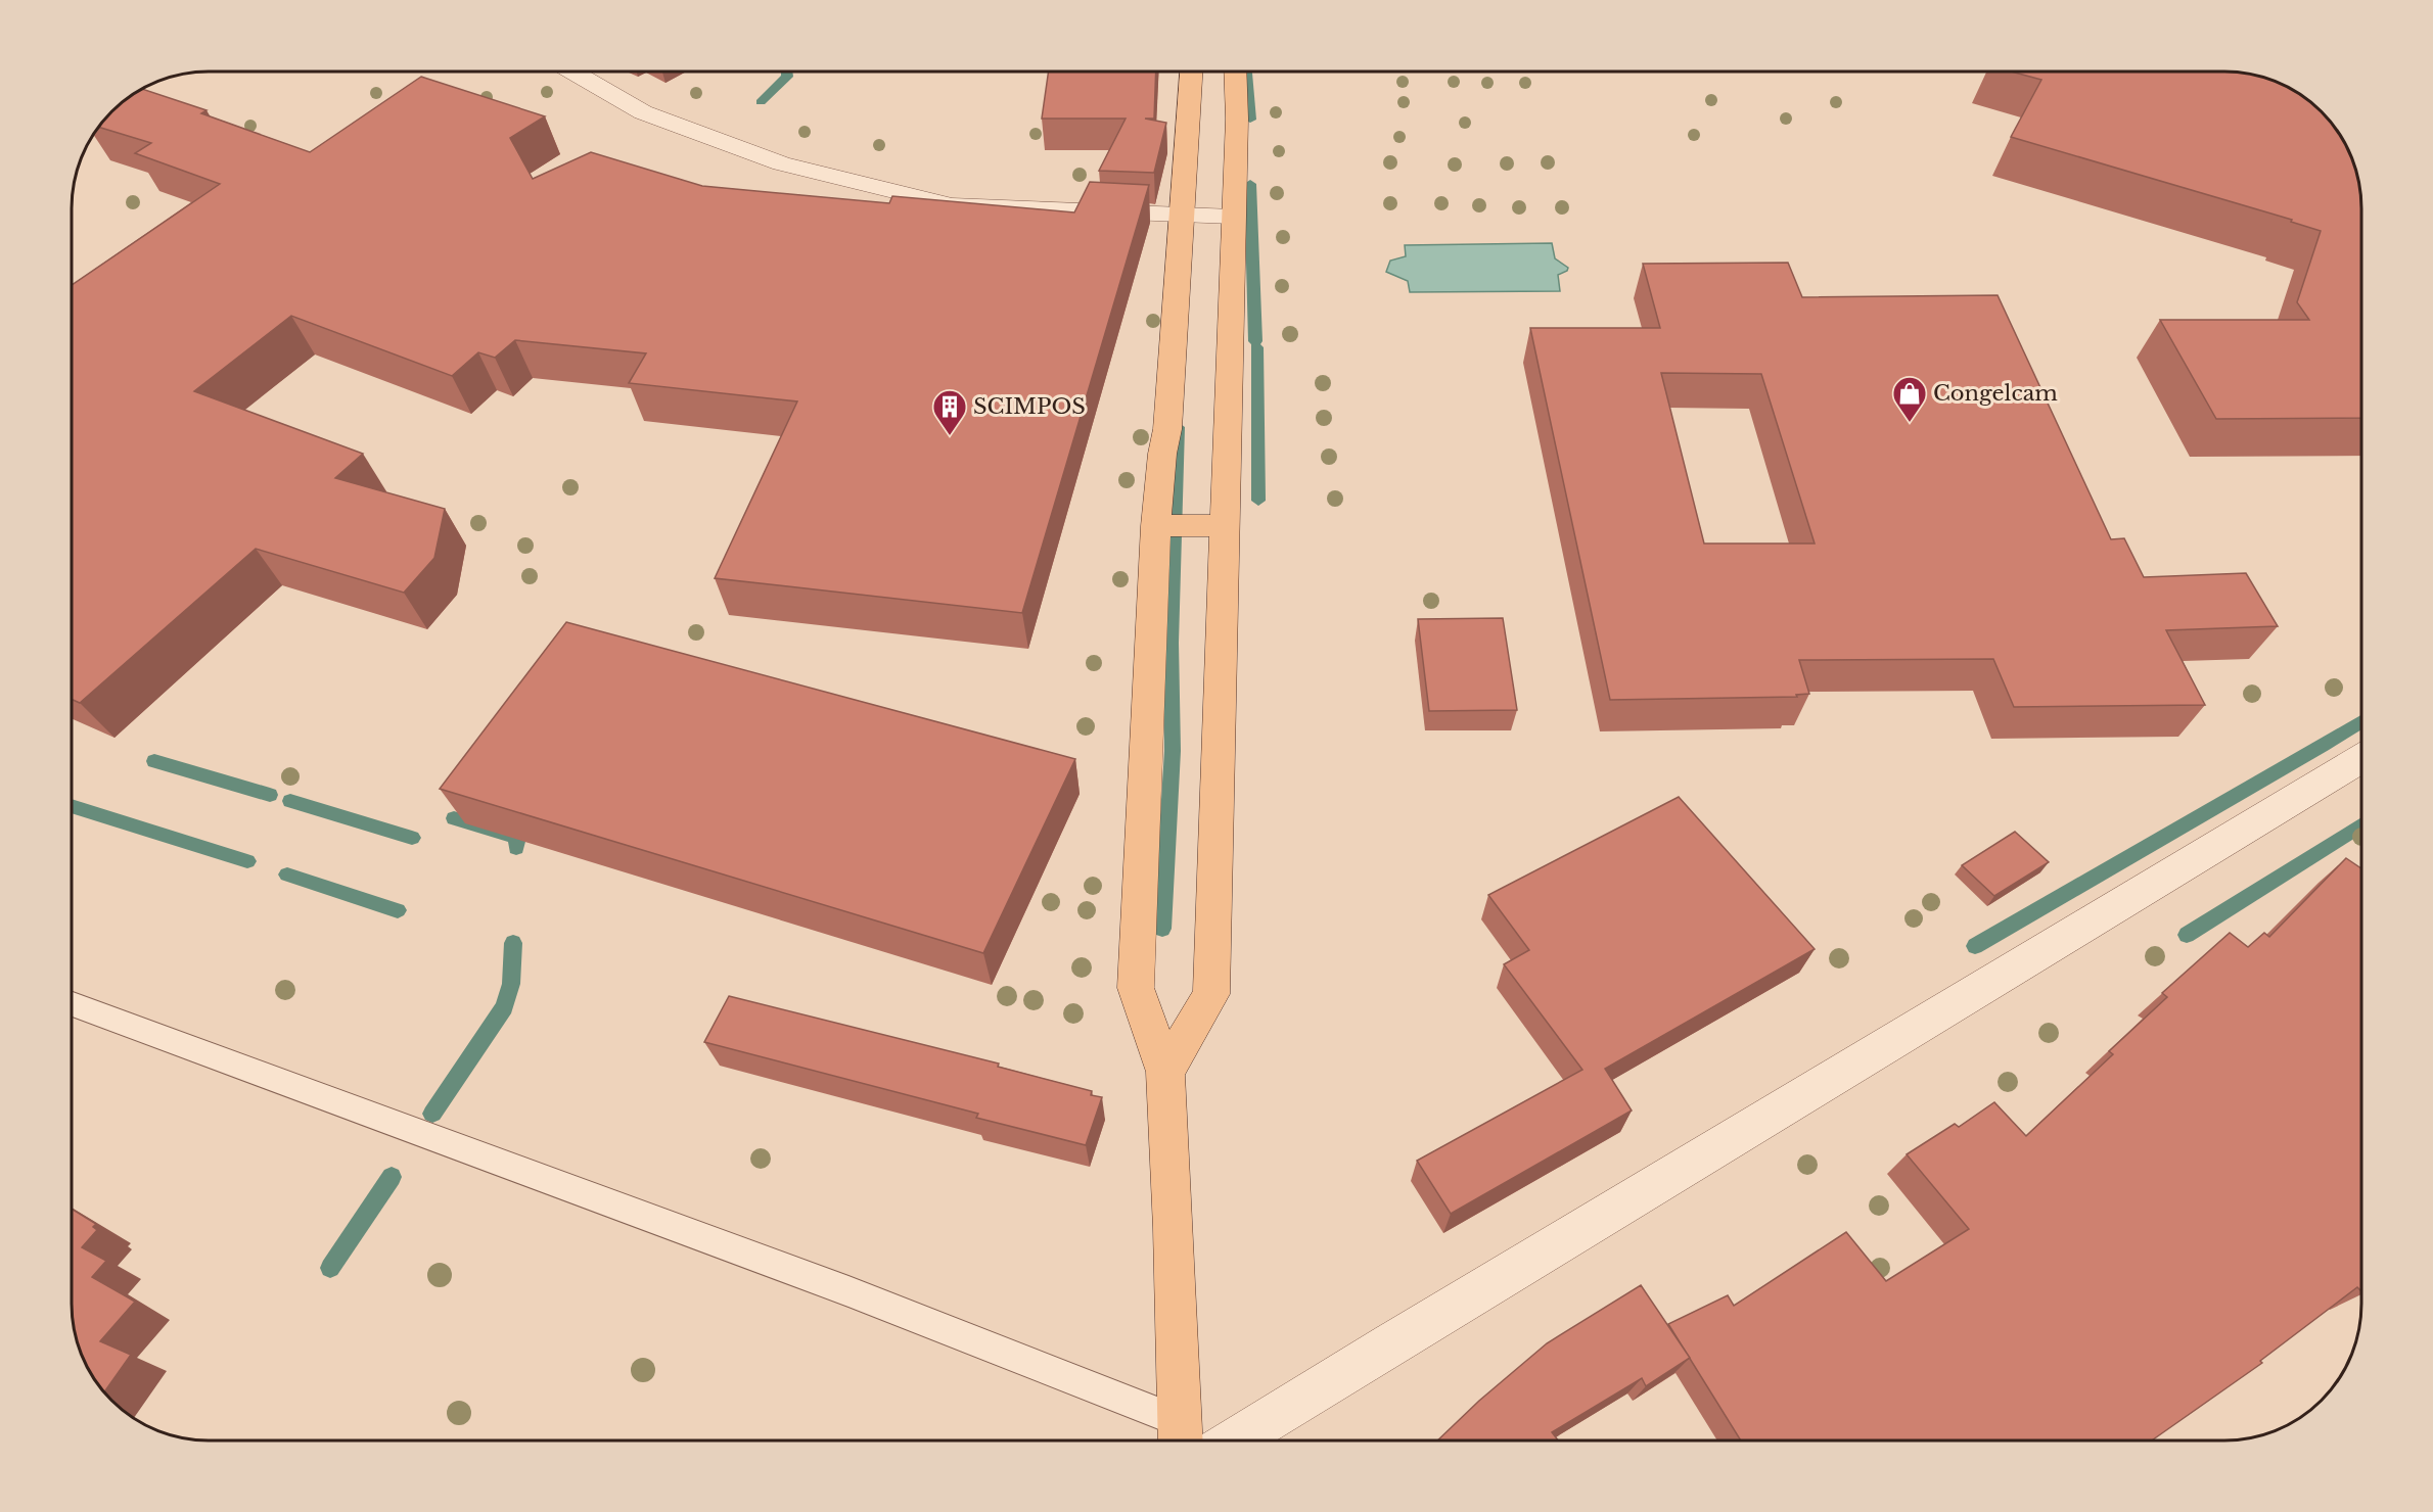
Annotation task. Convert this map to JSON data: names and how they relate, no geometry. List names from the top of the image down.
{
  "places": {
    "shop": ["Congelcam"],
    "building": ["SCIMPOS"]
  }
}
